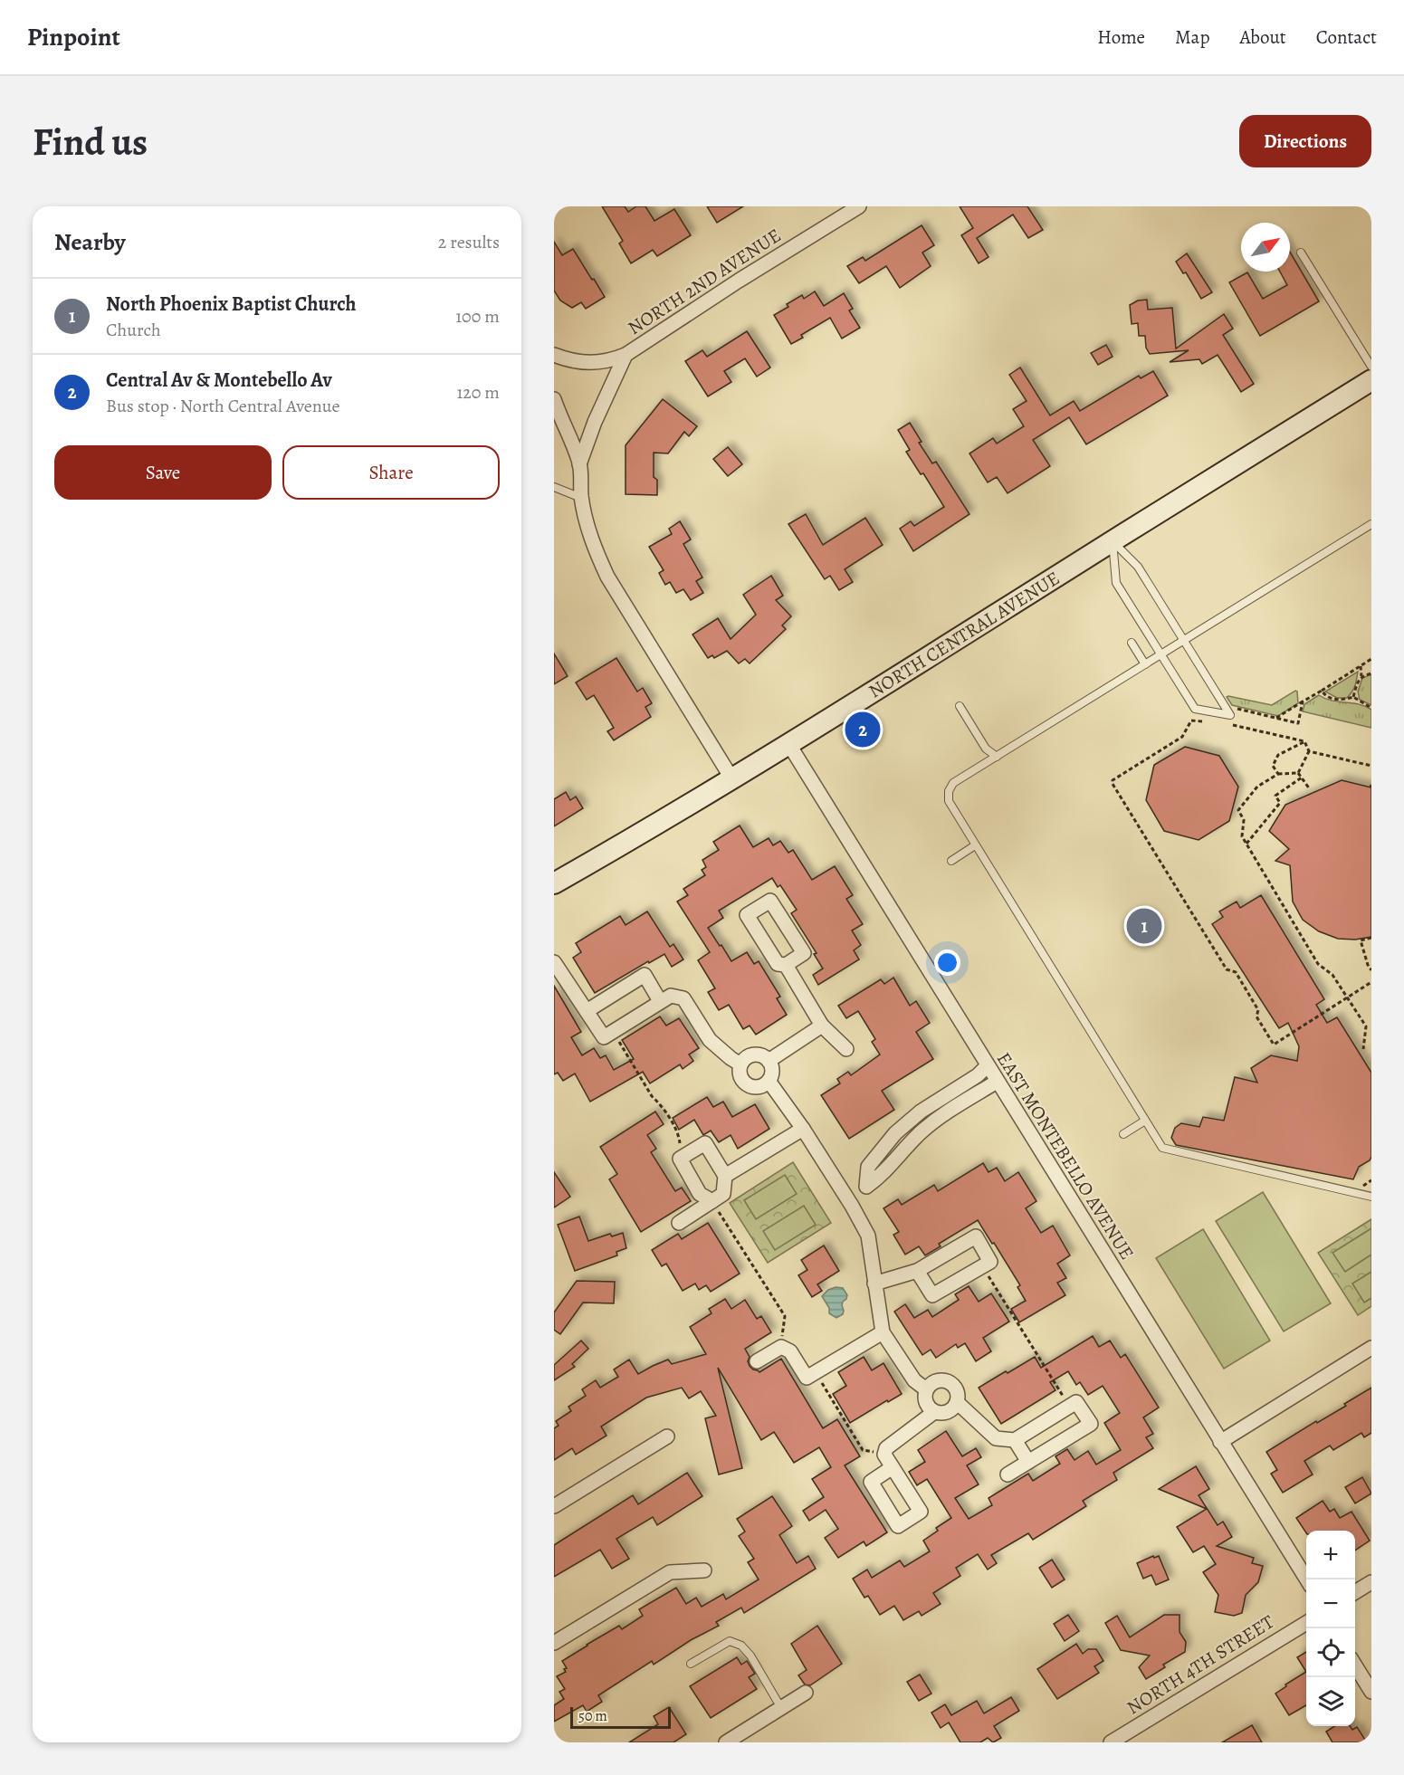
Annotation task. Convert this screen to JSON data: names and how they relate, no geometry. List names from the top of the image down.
{
  "streets": {
    "main road": ["NORTH CENTRAL AVENUE"],
    "street": ["NORTH 2ND AVENUE", "EAST MONTEBELLO AVENUE", "NORTH 4TH STREET"]
  },
  "crossings": [
    ["NORTH CENTRAL AVENUE", "EAST MONTEBELLO AVENUE"]
  ],
  "scale_bar": "50 m",
  "north": "top right",
  "page": {
    "header": "Pinpoint",
    "nav": [
      "Home",
      "Map",
      "About",
      "Contact"
    ],
    "buttons": [
      "Directions",
      ["Save", "Share"]
    ],
    "title": "Find us",
    "heading": ["Nearby", "2 results"],
    "list": [
      {
        "mark": "1",
        "name": "North Phoenix Baptist Church",
        "note": "Church",
        "value": "100 m"
      },
      {
        "mark": "2",
        "name": "Central Av & Montebello Av",
        "note": "Bus stop · North Central Avenue",
        "value": "120 m"
      }
    ],
    "pins": ["2", "1"],
    "map_buttons": ["+", "−"],
    "scale": "50 m"
  }
}
